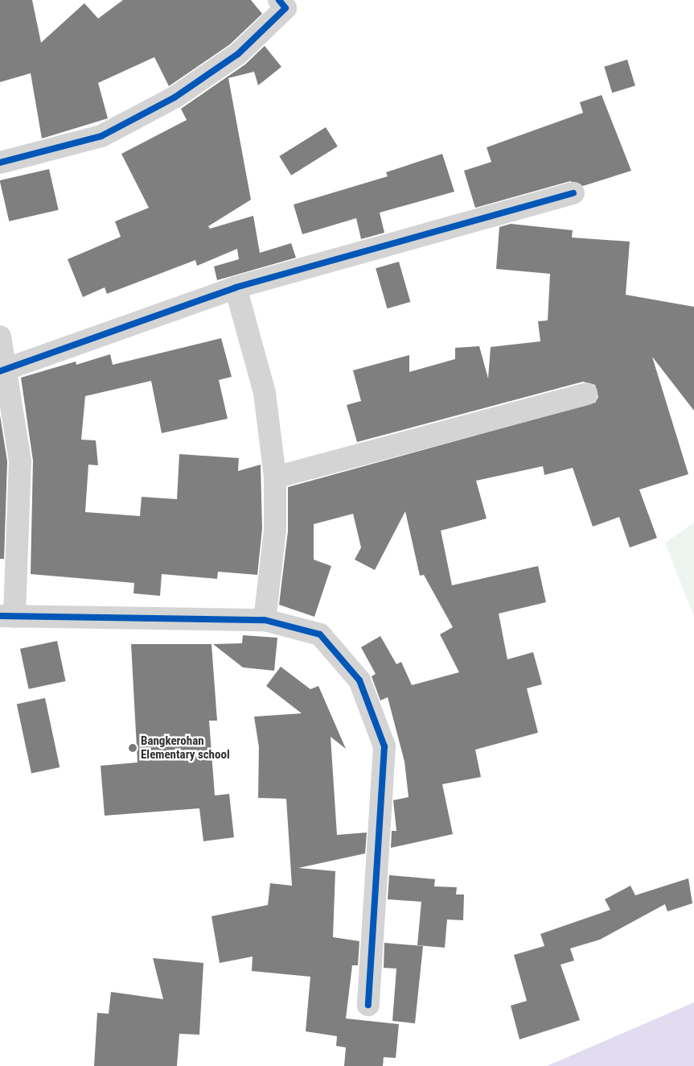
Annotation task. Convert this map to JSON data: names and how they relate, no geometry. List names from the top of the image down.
{
  "places": ["Bangkerohan Elementary school"]
}
